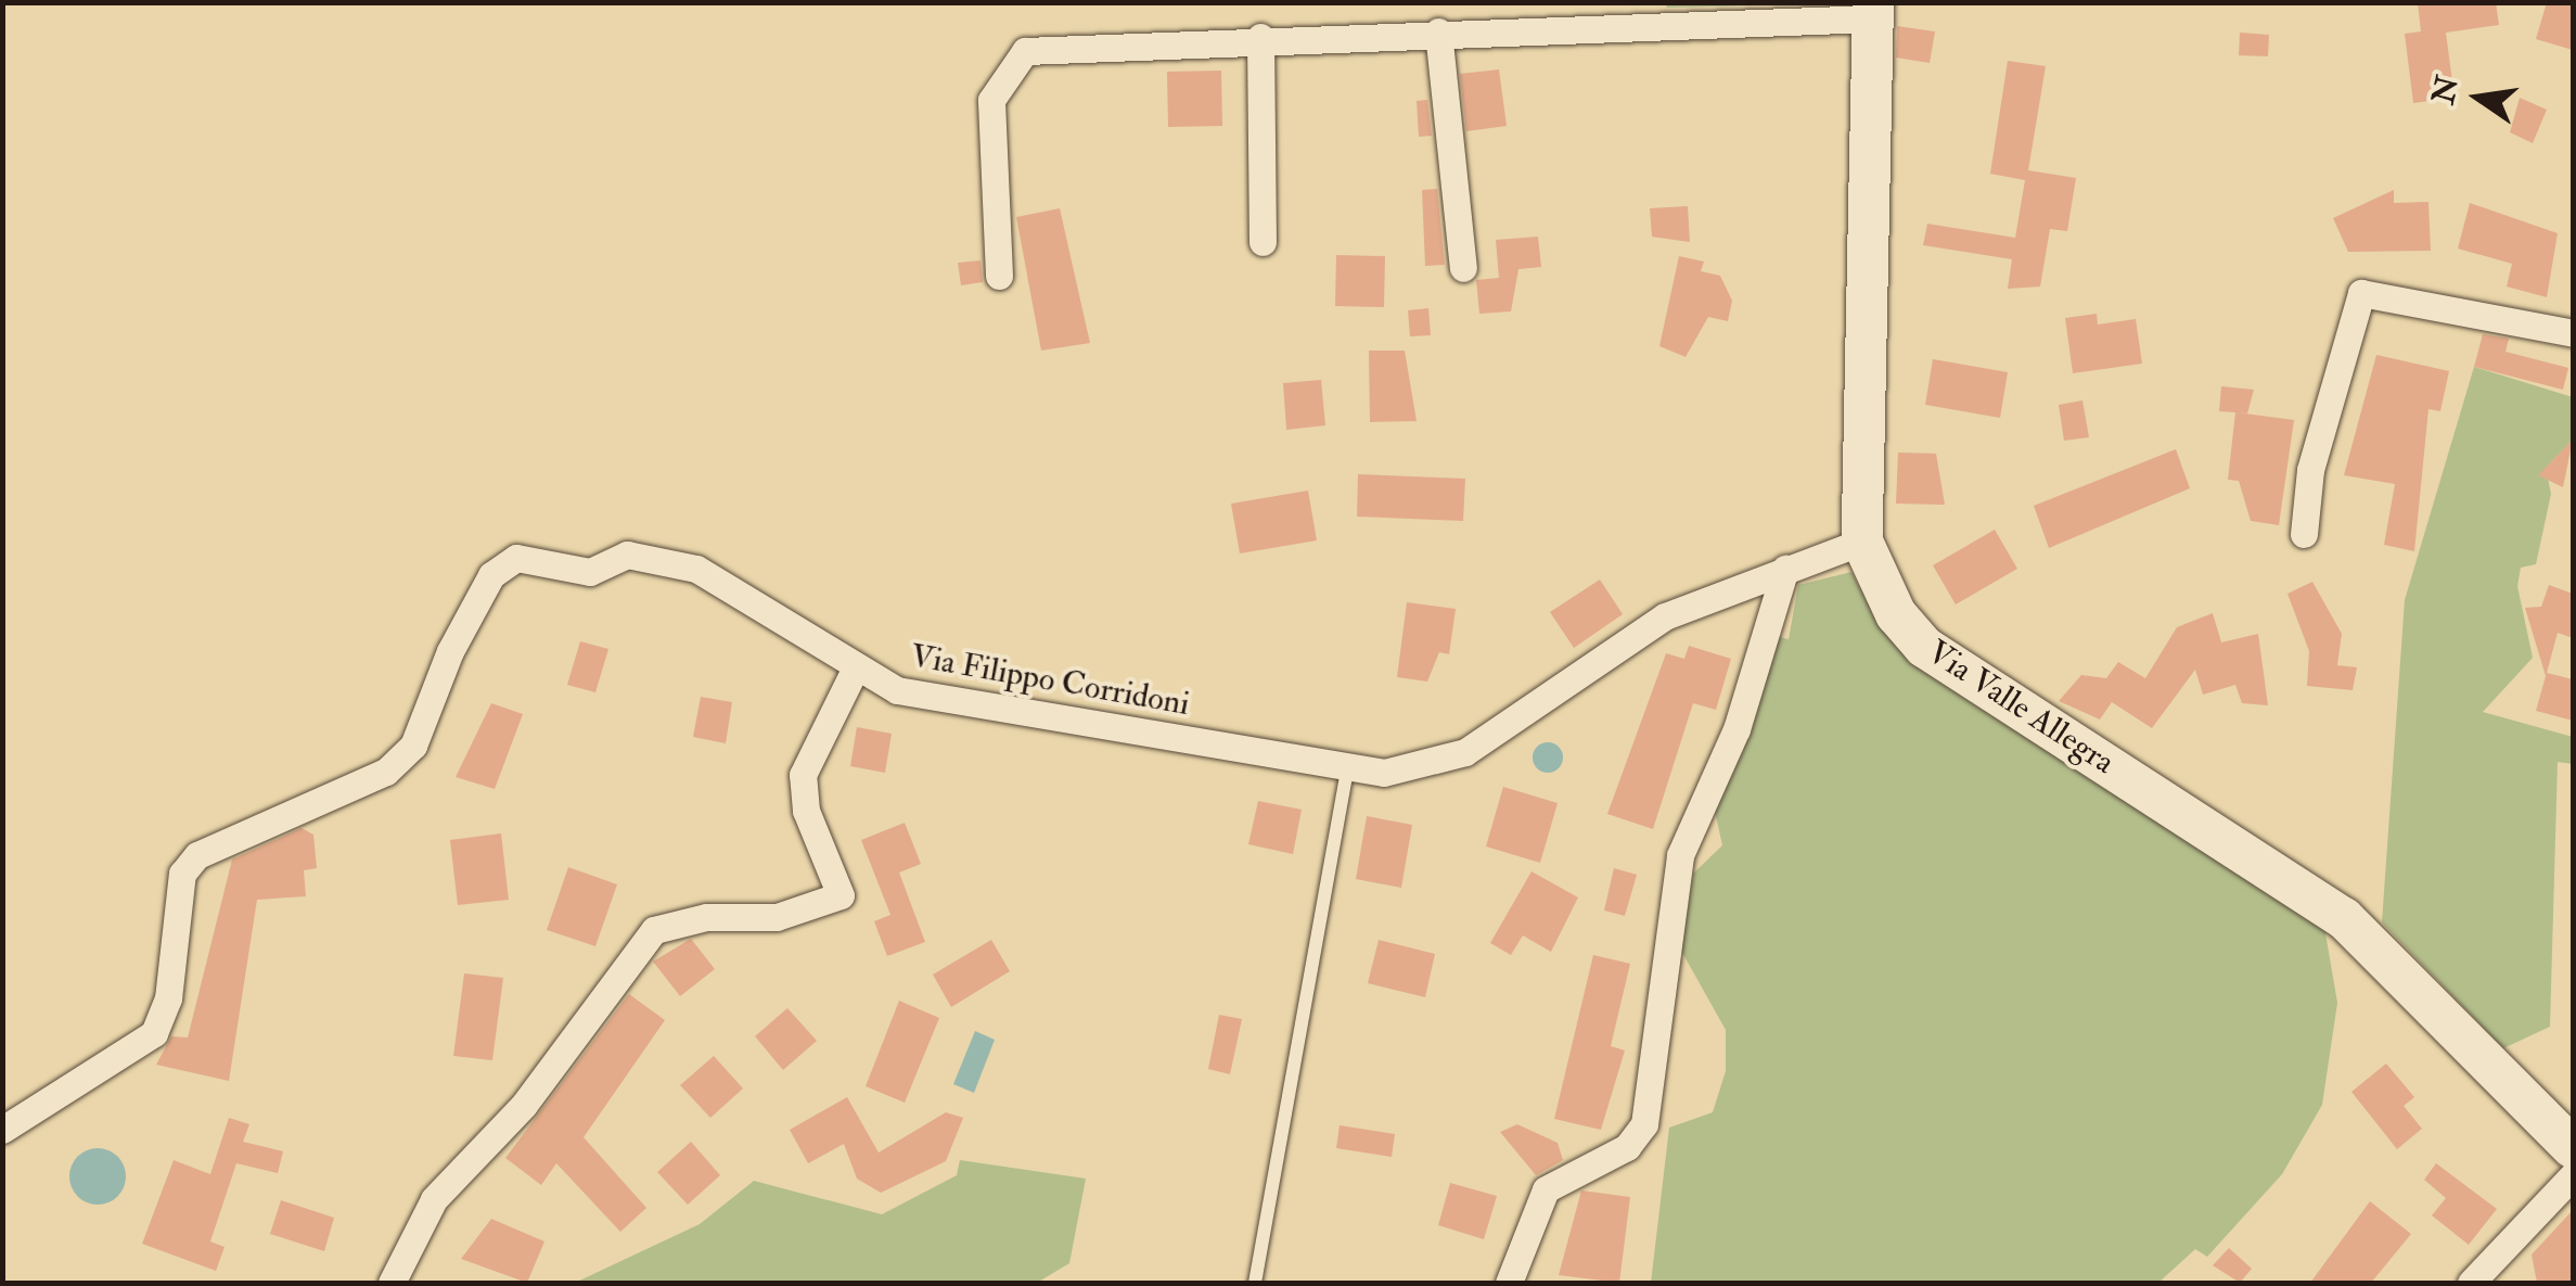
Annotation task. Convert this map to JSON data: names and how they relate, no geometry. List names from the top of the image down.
{
  "streets": {
    "main road": ["Via Valle Allegra"],
    "street": ["Via Filippo Corridoni"]
  },
  "crossings": [
    ["Via Filippo Corridoni", "Via Valle Allegra"]
  ],
  "north": "left"
}
